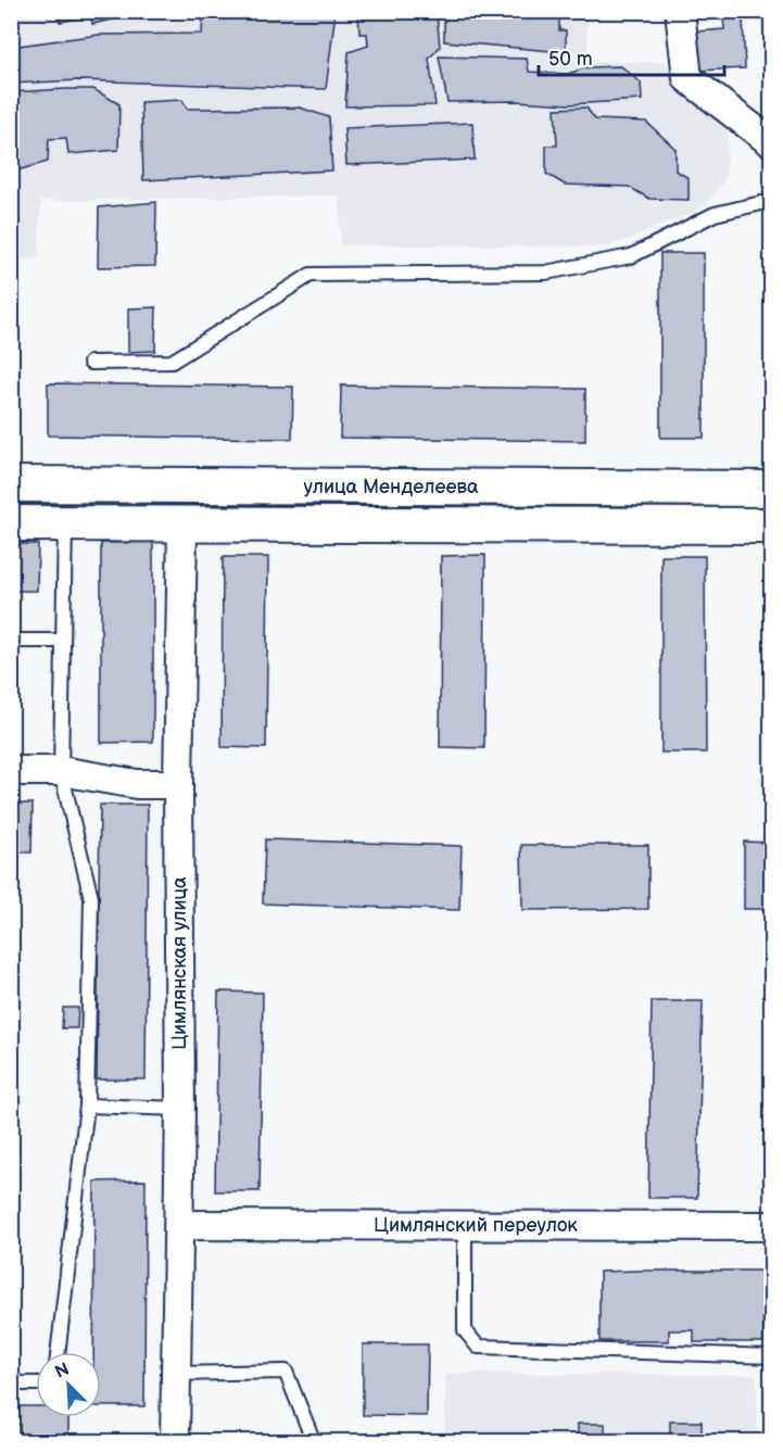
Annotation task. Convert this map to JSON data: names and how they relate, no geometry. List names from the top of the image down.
{
  "streets": {
    "street": ["улица Менделеева", "Цимлянская улица", "Цимлянский переулок"]
  },
  "crossings": [
    ["улица Менделеева", "Цимлянская улица"],
    ["Цимлянская улица", "Цимлянский переулок"]
  ],
  "scale_bar": "50 m",
  "north": "top left"
}
